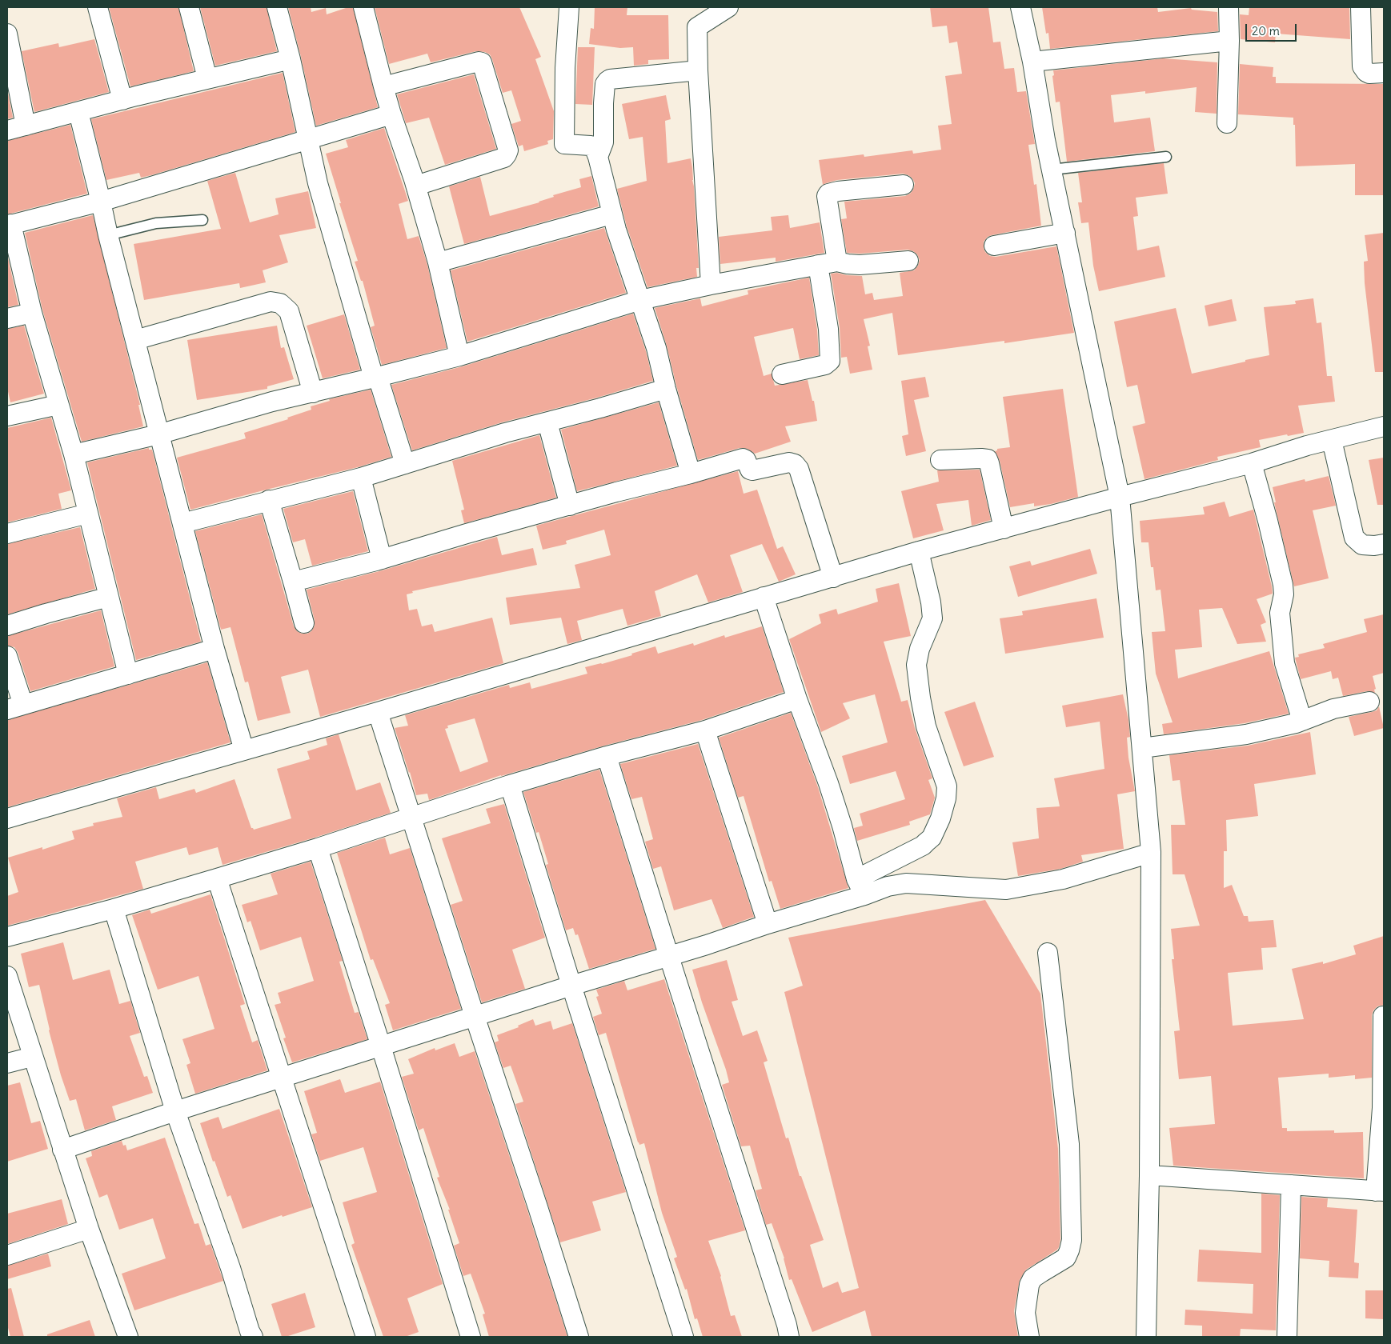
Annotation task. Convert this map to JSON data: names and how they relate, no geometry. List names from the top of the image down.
{
  "scale_bar": "20 m"
}
